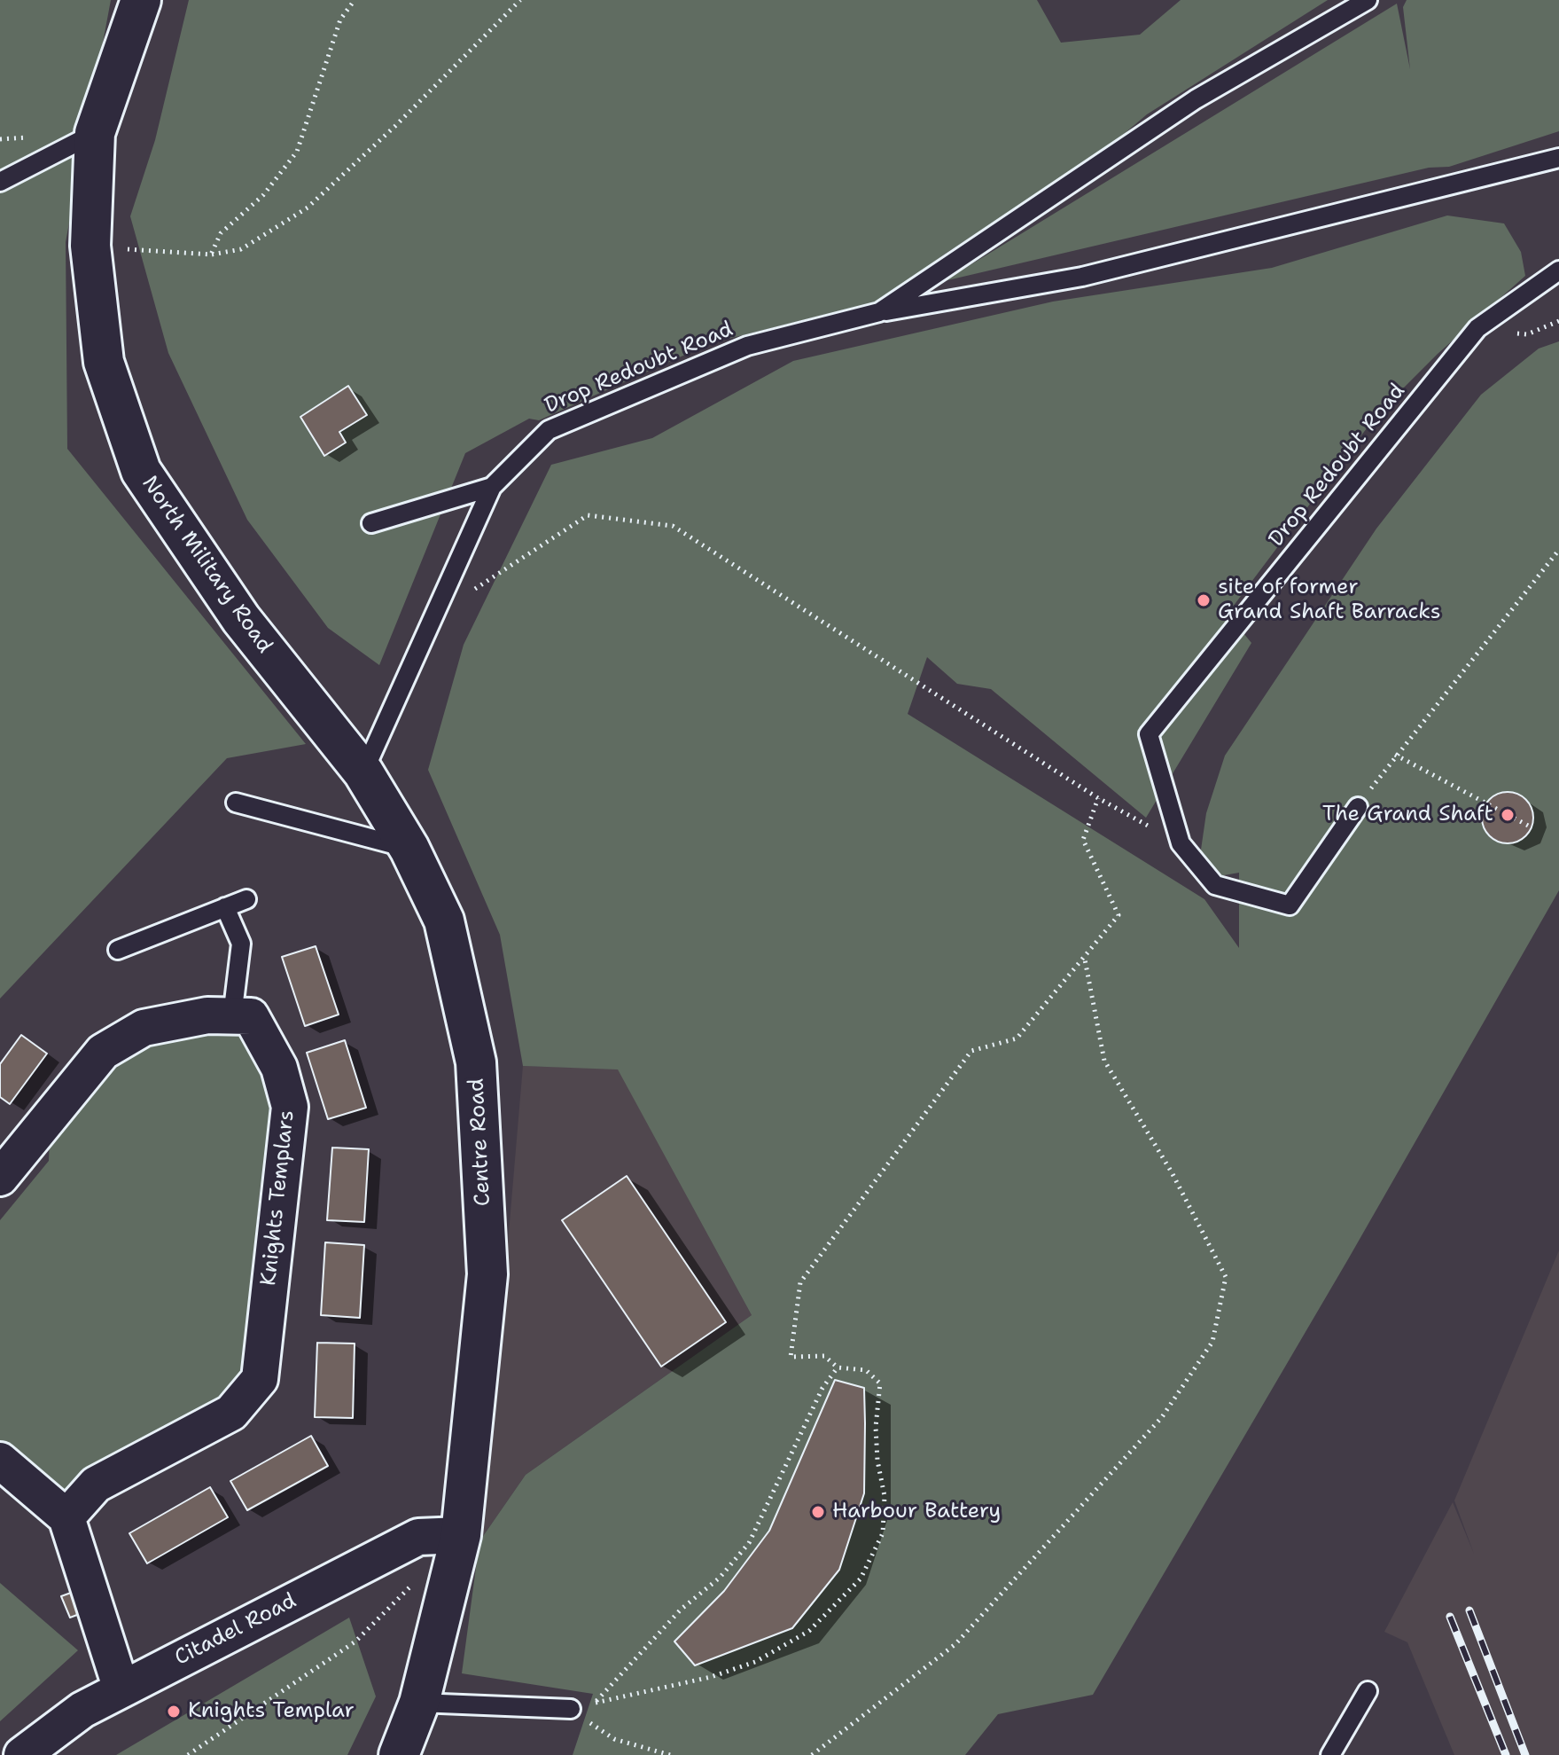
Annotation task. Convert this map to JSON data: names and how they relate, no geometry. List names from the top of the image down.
{
  "streets": {
    "street": [
      "North Military Road",
      "Centre Road",
      "Knights Templars",
      "Citadel Road"
    ],
    "lane": ["Drop Redoubt Road"]
  },
  "crossings": [
    ["Drop Redoubt Road", "North Military Road"],
    ["Drop Redoubt Road", "Centre Road"],
    ["North Military Road", "Centre Road"],
    ["Centre Road", "Citadel Road"]
  ],
  "places": [
    "site of former Grand Shaft Barracks",
    "The Grand Shaft",
    "Harbour Battery",
    "Knights Templar"
  ]
}
